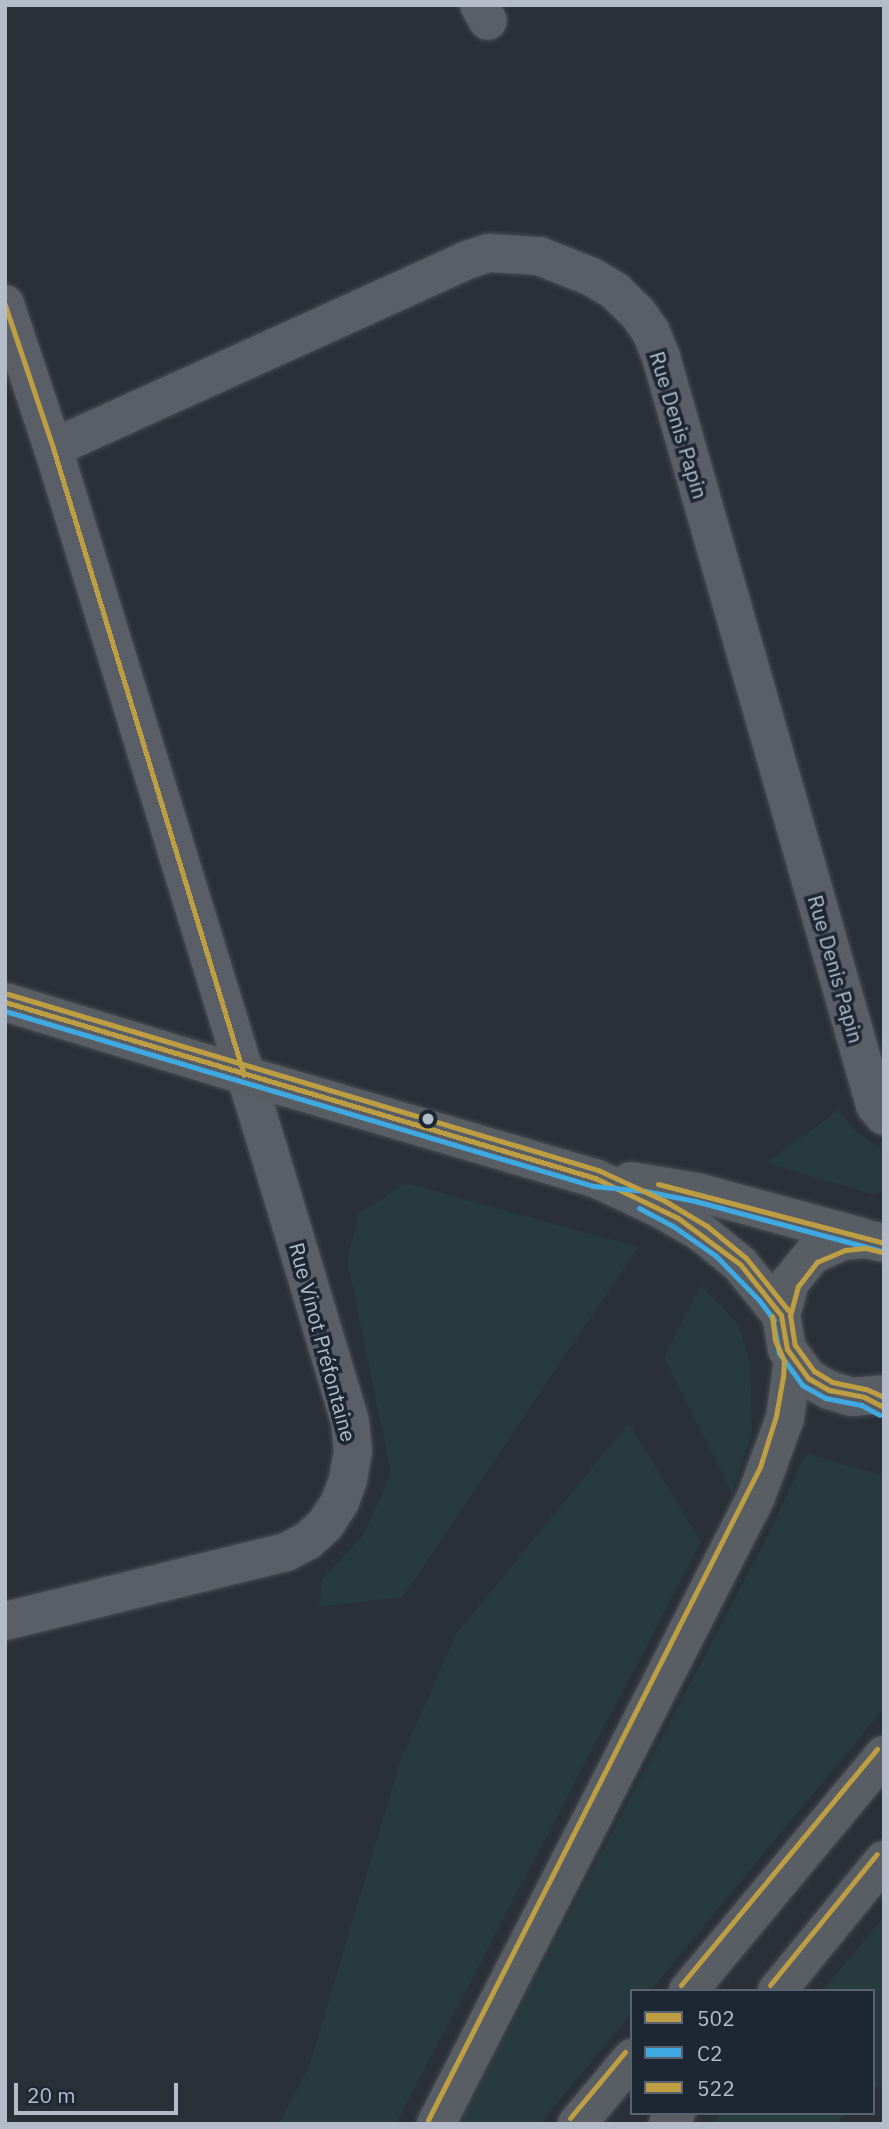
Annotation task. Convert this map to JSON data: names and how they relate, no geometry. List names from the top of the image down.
{
  "streets": {
    "street": ["Rue Denis Papin", "Rue Vinot Préfontaine"]
  },
  "crossings": [
    ["Rue Denis Papin", "Rue Vinot Préfontaine"]
  ],
  "lines": ["transit line 502", "transit line 522", "transit line C2"],
  "legend": ["502", "C2", "522"],
  "scale_bar": "20 m"
}
